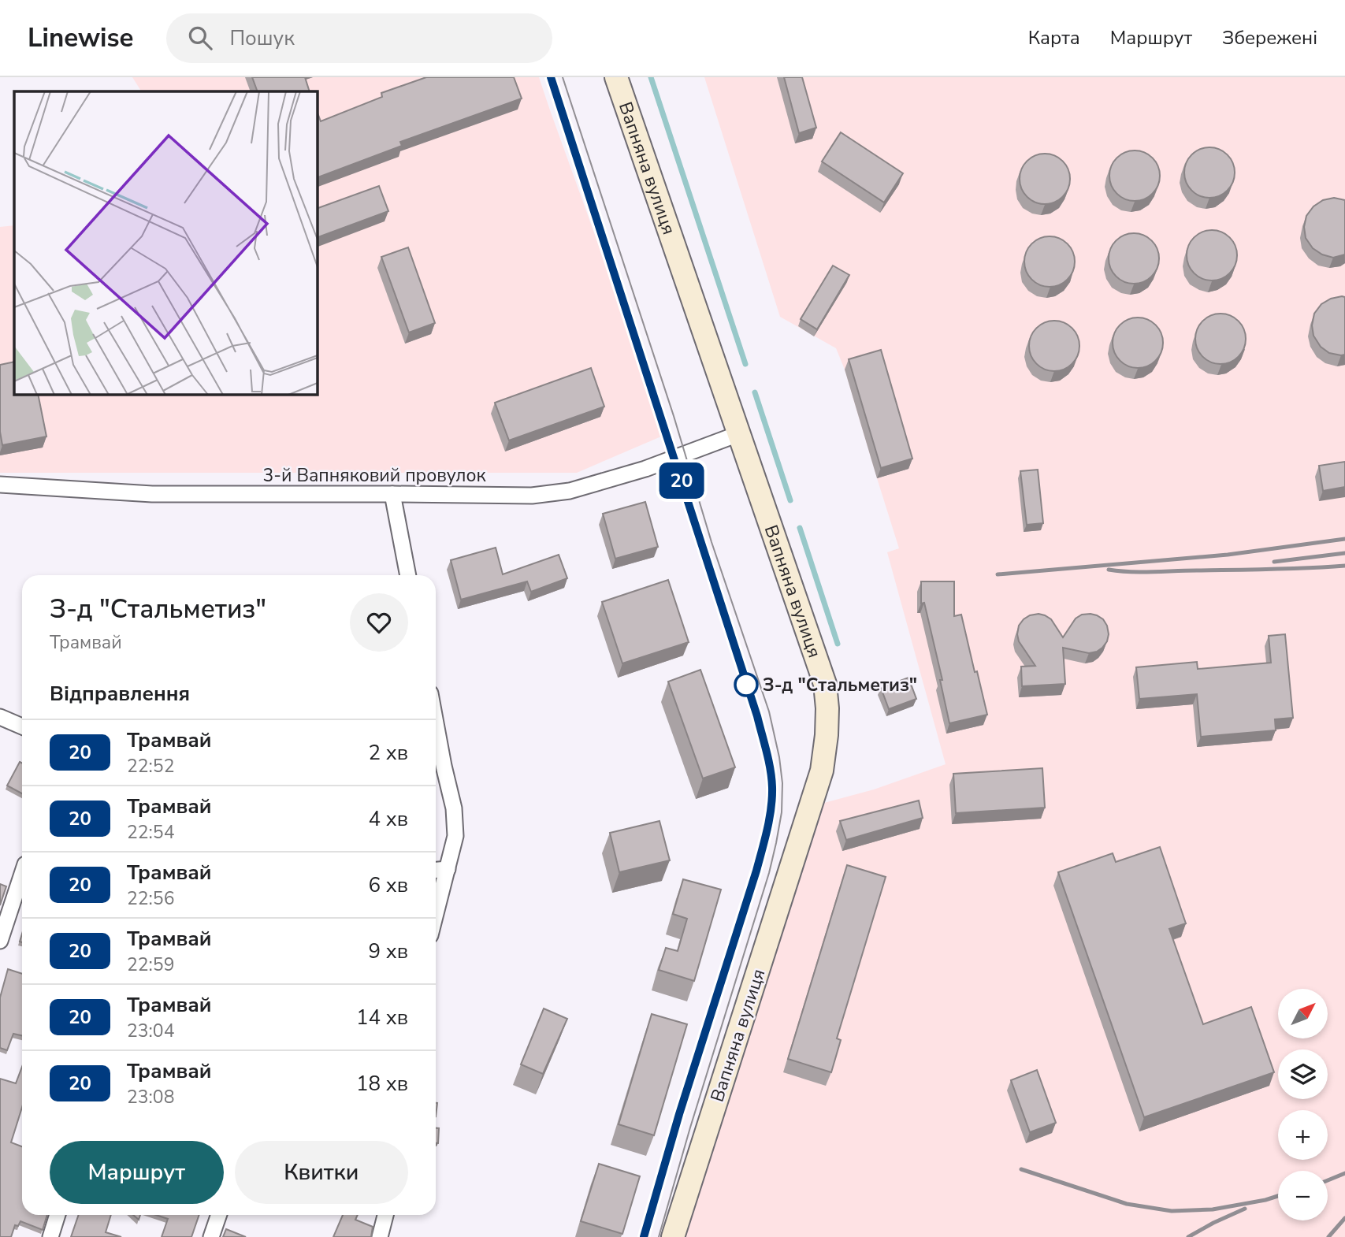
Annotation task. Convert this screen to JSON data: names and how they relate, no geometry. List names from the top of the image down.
{
  "streets": {
    "street": ["Вапняна вулиця", "3-й Вапняковий провулок"]
  },
  "crossings": [
    ["Вапняна вулиця", "3-й Вапняковий провулок"]
  ],
  "places": ["З-д \"Стальметиз\""],
  "lines": ["tram line 20"],
  "north": "top right",
  "page": {
    "header": "Linewise",
    "search": "Пошук",
    "nav": ["Карта", "Маршрут", "Збережені"],
    "on_map": "20",
    "heading": [
      ["З-д \"Стальметиз\"", "Трамвай"],
      "Відправлення"
    ],
    "list": [
      {
        "mark": "20",
        "name": "Трамвай",
        "note": "22:52",
        "value": "2 хв"
      },
      {
        "mark": "20",
        "name": "Трамвай",
        "note": "22:54",
        "value": "4 хв"
      },
      {
        "mark": "20",
        "name": "Трамвай",
        "note": "22:56",
        "value": "6 хв"
      },
      {
        "mark": "20",
        "name": "Трамвай",
        "note": "22:59",
        "value": "9 хв"
      },
      {
        "mark": "20",
        "name": "Трамвай",
        "note": "23:04",
        "value": "14 хв"
      },
      {
        "mark": "20",
        "name": "Трамвай",
        "note": "23:08",
        "value": "18 хв"
      }
    ],
    "map_buttons": ["+", "−"],
    "buttons": ["Маршрут", "Квитки"]
  }
}
